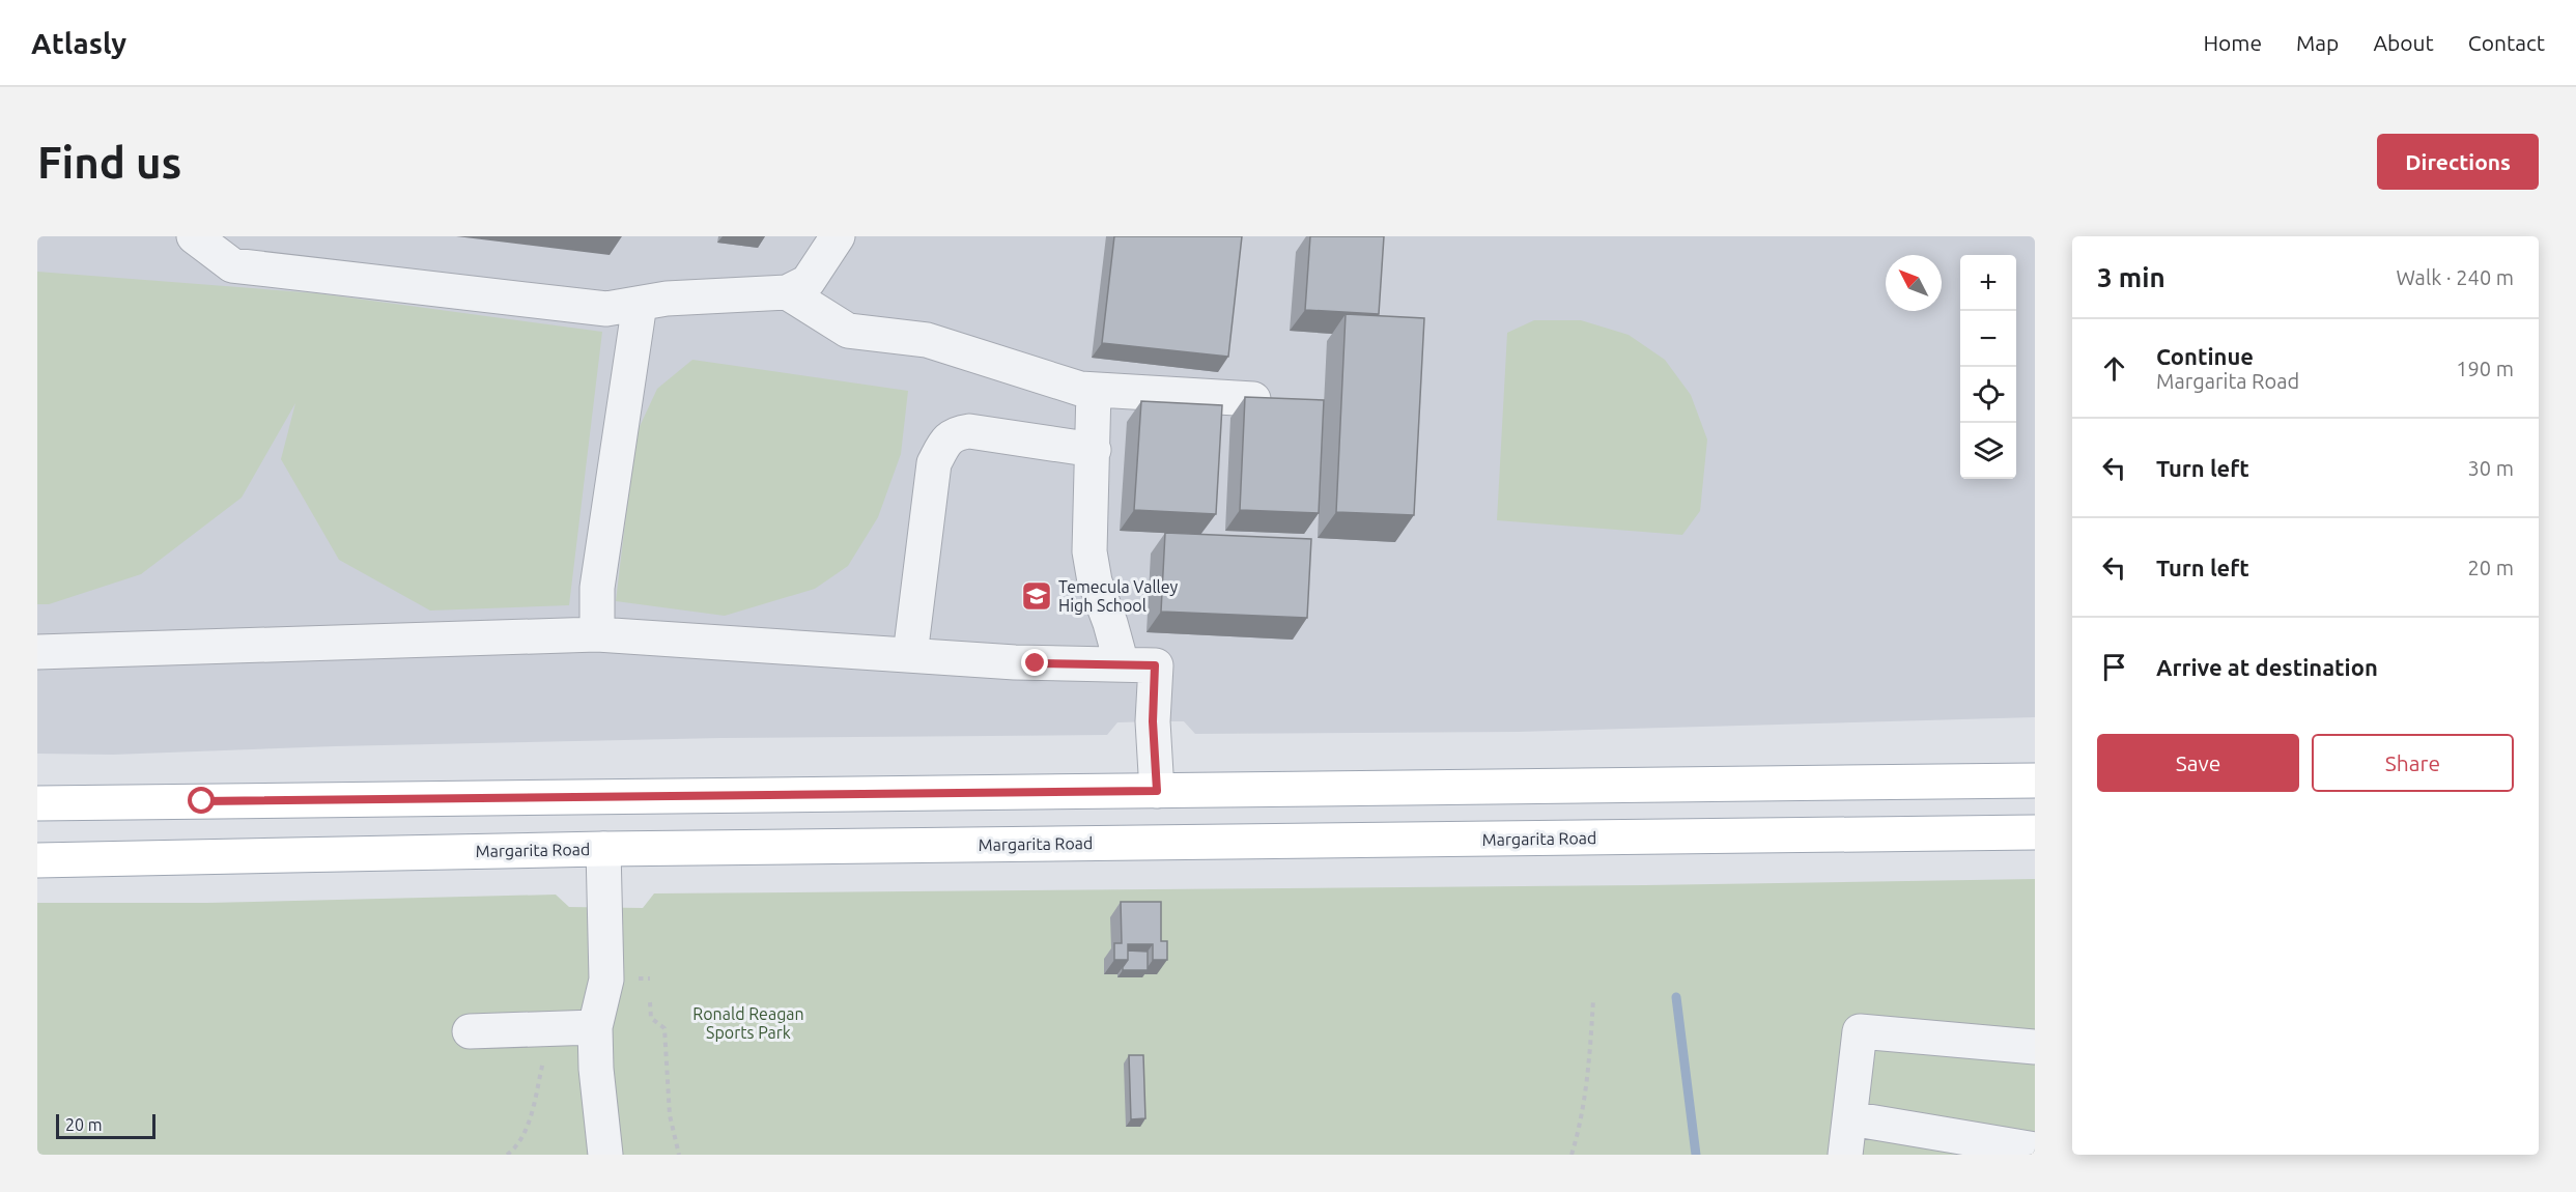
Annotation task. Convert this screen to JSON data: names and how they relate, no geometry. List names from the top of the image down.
{
  "streets": {
    "main road": ["Margarita Road"]
  },
  "parks": ["Ronald Reagan Sports Park"],
  "places": {
    "school or university": ["Temecula Valley High School"]
  },
  "scale_bar": "20 m",
  "north": "top left",
  "page": {
    "header": "Atlasly",
    "nav": [
      "Home",
      "Map",
      "About",
      "Contact"
    ],
    "buttons": [
      "Directions",
      ["Save", "Share"]
    ],
    "title": "Find us",
    "heading": ["3 min", "Walk · 240 m"],
    "map_buttons": ["+", "−"],
    "list": [
      ["Continue", "Margarita Road", "190 m"],
      ["Turn left", "30 m"],
      ["Turn left", "20 m"],
      "Arrive at destination"
    ],
    "scale": "20 m"
  }
}
